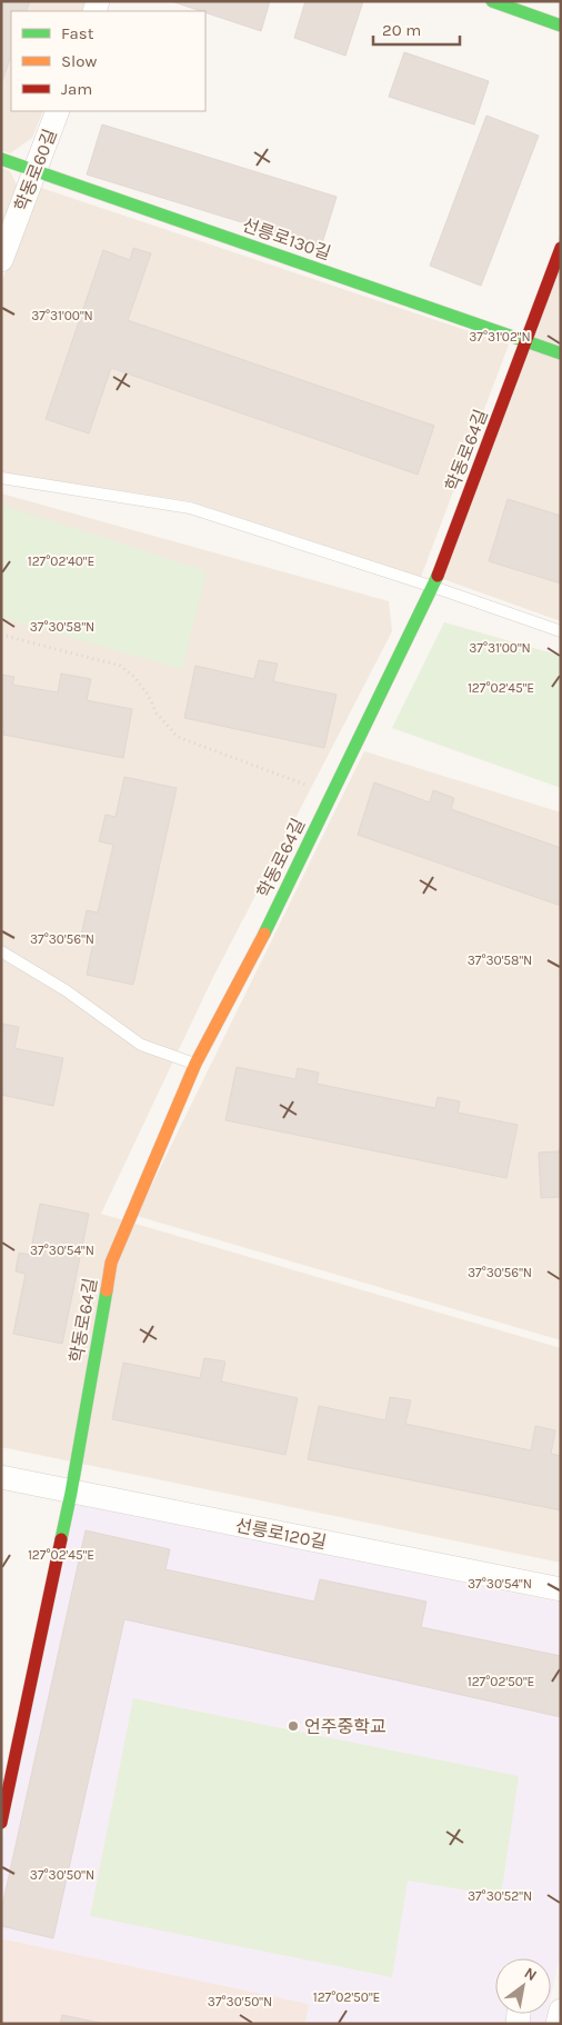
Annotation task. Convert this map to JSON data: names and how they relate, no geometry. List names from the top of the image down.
{
  "streets": {
    "street": [
      "학동로60길",
      "선릉로130길",
      "학동로64길",
      "선릉로120길"
    ]
  },
  "crossings": [
    ["학동로60길", "선릉로130길"],
    ["선릉로130길", "학동로64길"],
    ["학동로64길", "선릉로120길"]
  ],
  "places": ["언주중학교"],
  "legend": ["Fast", "Slow", "Jam"],
  "scale_bar": "20 m",
  "north": "top right",
  "coordinates": [
    "37°31'00\"N",
    "37°31'02\"N",
    "127°02'40\"E",
    "37°30'58\"N",
    "127°02'45\"E",
    "37°30'56\"N",
    "37°30'54\"N",
    "127°02'50\"E",
    "37°30'50\"N",
    "37°30'52\"N"
  ]
}
